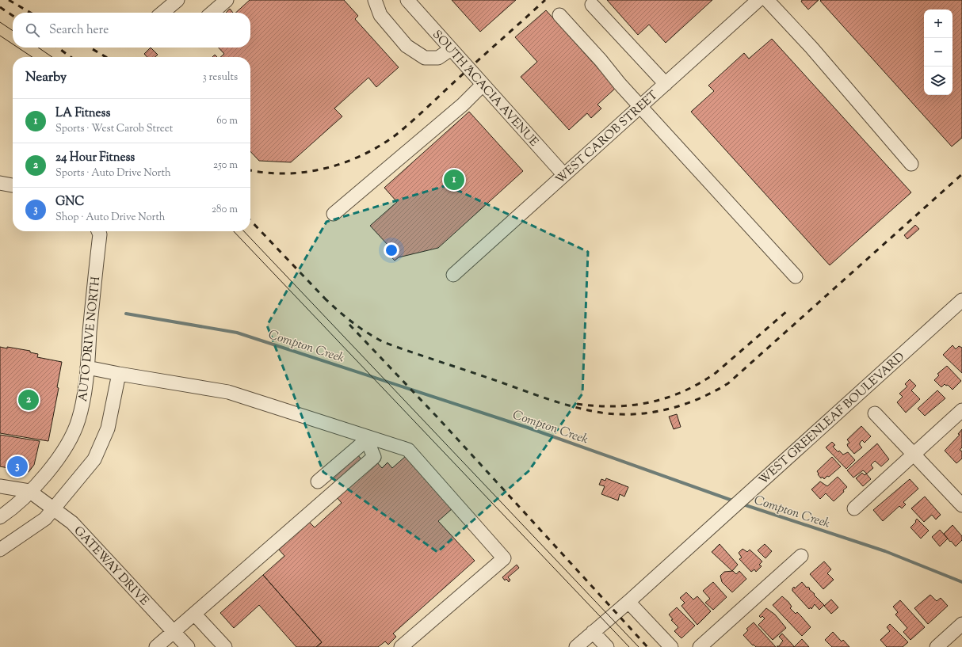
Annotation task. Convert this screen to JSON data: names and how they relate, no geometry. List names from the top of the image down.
{
  "streets": {
    "street": [
      "SOUTH ACACIA AVENUE",
      "WEST CAROB STREET",
      "AUTO DRIVE NORTH",
      "WEST GREENLEAF BOULEVARD",
      "GATEWAY DRIVE"
    ]
  },
  "crossings": [
    ["SOUTH ACACIA AVENUE", "WEST CAROB STREET"],
    ["AUTO DRIVE NORTH", "GATEWAY DRIVE"]
  ],
  "water": ["Compton Creek"],
  "page": {
    "map_buttons": ["+", "−"],
    "search": "Search here",
    "heading": ["Nearby", "3 results"],
    "list": [
      {
        "mark": "1",
        "name": "LA Fitness",
        "note": "Sports · West Carob Street",
        "value": "60 m"
      },
      {
        "mark": "2",
        "name": "24 Hour Fitness",
        "note": "Sports · Auto Drive North",
        "value": "250 m"
      },
      {
        "mark": "3",
        "name": "GNC",
        "note": "Shop · Auto Drive North",
        "value": "280 m"
      }
    ],
    "pins": ["1", "2", "3"]
  }
}
